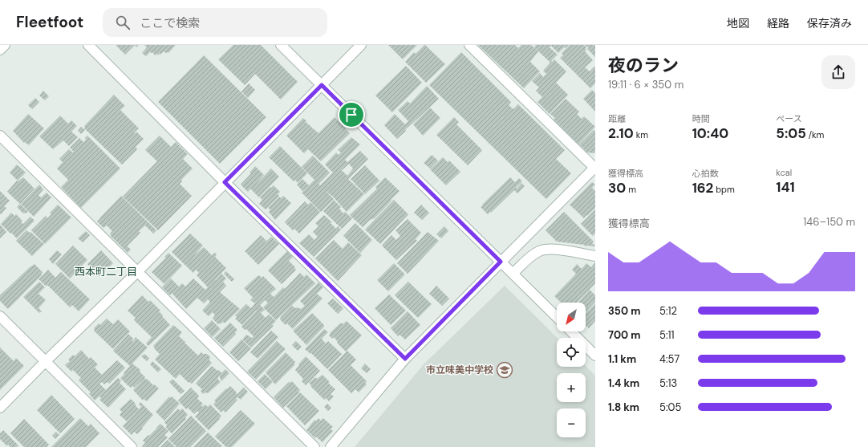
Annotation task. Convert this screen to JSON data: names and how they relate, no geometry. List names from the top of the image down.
{
  "districts": ["西本町二丁目"],
  "places": {
    "school or university": ["市立味美中学校"]
  },
  "north": "bottom left",
  "page": {
    "header": "Fleetfoot",
    "search": "ここで検索",
    "nav": ["地図", "経路", "保存済み"],
    "heading": ["夜のラン", "19:11 · 6 × 350 m"],
    "stats": [
      ["距離", "2.10 km"],
      ["時間", "10:40"],
      ["ペース", "5:05 /km"],
      ["獲得標高", "30 m"],
      ["心拍数", "162 bpm"],
      ["kcal", "141"]
    ],
    "chart": ["獲得標高", "146–150 m"],
    "list": [
      {
        "name": "350 m",
        "note": "5:12"
      },
      {
        "name": "700 m",
        "note": "5:11"
      },
      {
        "name": "1.1 km",
        "note": "4:57"
      },
      {
        "name": "1.4 km",
        "note": "5:13"
      },
      {
        "name": "1.8 km",
        "note": "5:05"
      }
    ],
    "map_buttons": ["+", "−"]
  }
}
